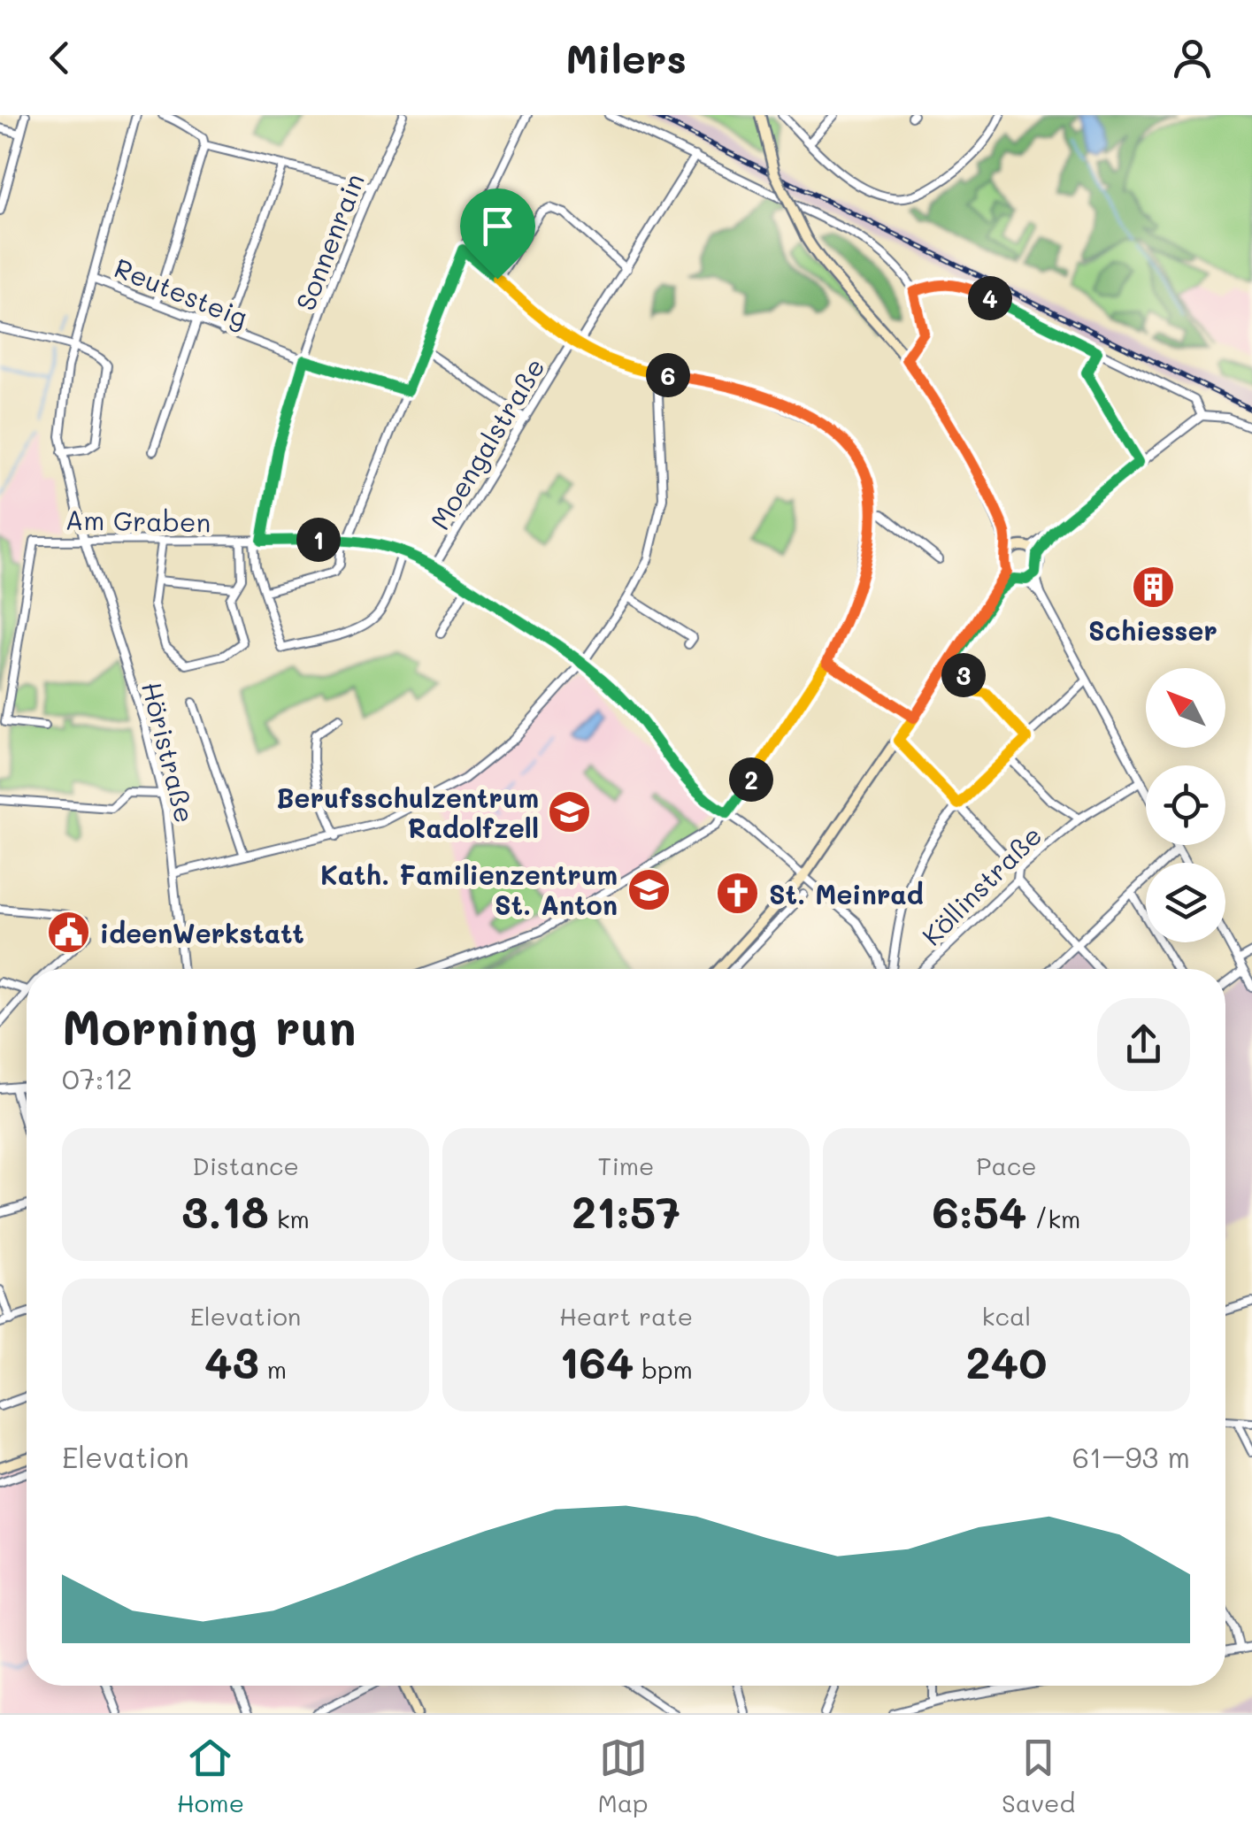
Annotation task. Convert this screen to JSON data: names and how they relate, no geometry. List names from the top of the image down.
{
  "streets": {
    "street": [
      "Sonnenrain",
      "Reutesteig",
      "Moengalstraße",
      "Am Graben",
      "Höristraße",
      "Köllinstraße"
    ]
  },
  "crossings": [
    ["Sonnenrain", "Reutesteig"],
    ["Sonnenrain", "Am Graben"],
    ["Reutesteig", "Höristraße"],
    ["Moengalstraße", "Am Graben"],
    ["Am Graben", "Höristraße"]
  ],
  "places": {
    "building": ["Schiesser"],
    "school or university": ["Berufsschulzentrum Radolfzell", "Kath. Familienzentrum St. Anton"],
    "church": ["St. Meinrad"],
    "public building": ["ideenWerkstatt"]
  },
  "north": "top left",
  "page": {
    "header": "Milers",
    "pins": [
      "4",
      "6",
      "1",
      "3",
      "2"
    ],
    "heading": ["Morning run", "07:12"],
    "stats": [
      ["Distance", "3.18 km"],
      ["Time", "21:57"],
      ["Pace", "6:54 /km"],
      ["Elevation", "43 m"],
      ["Heart rate", "164 bpm"],
      ["kcal", "240"]
    ],
    "chart": ["Elevation", "61–93 m"],
    "tabs": ["Home", "Map", "Saved"]
  }
}
